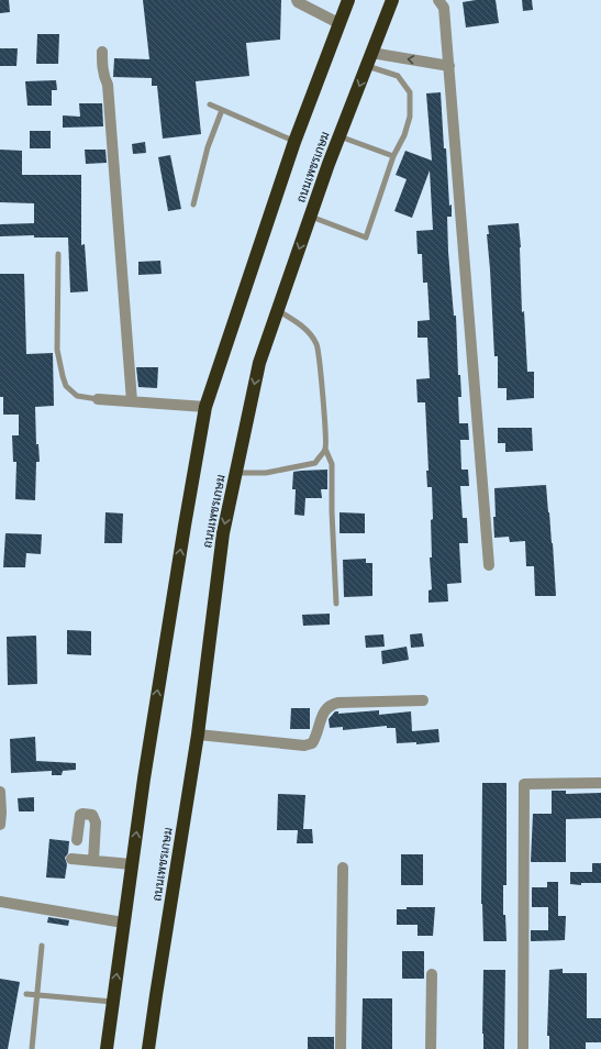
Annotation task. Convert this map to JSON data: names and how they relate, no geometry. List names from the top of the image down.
{
  "streets": {
    "highway": ["ถนนเพชรเกษม"]
  }
}
